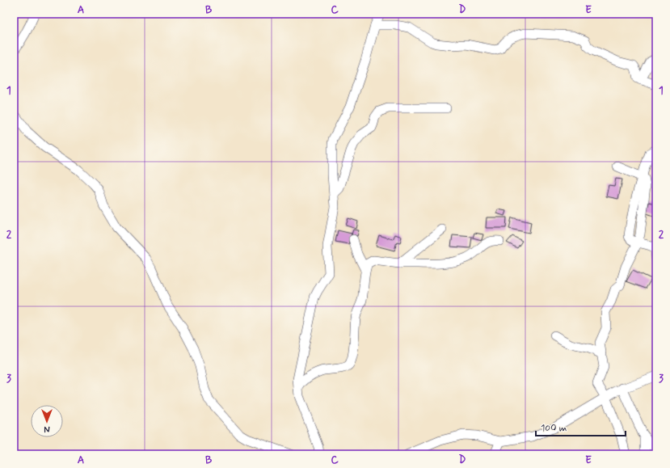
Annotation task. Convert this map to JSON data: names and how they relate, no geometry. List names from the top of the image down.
{
  "scale_bar": "100 m",
  "north": "bottom",
  "grid": {
    "columns": [
      "A",
      "B",
      "C",
      "D",
      "E"
    ],
    "rows": ["1", "2", "3"]
  }
}
